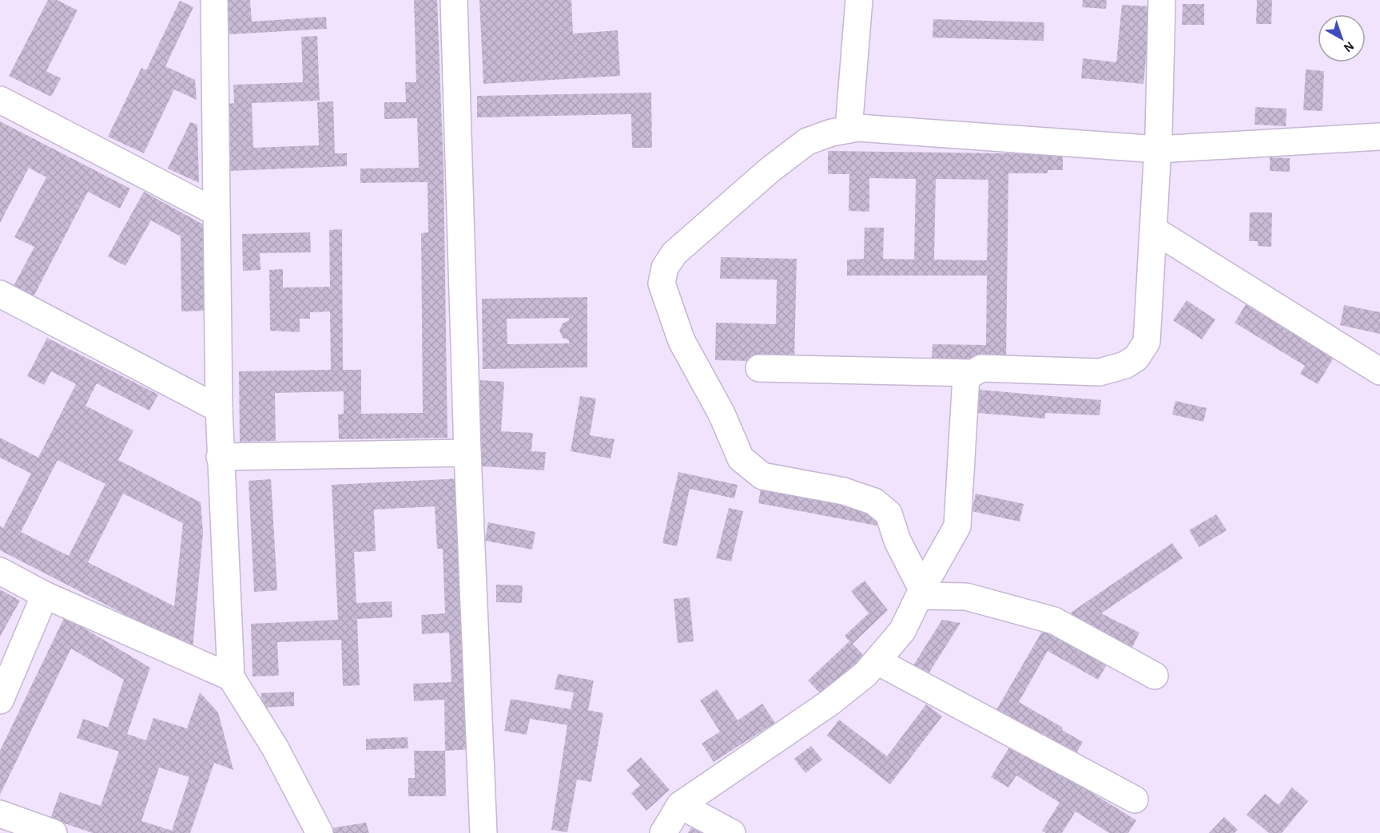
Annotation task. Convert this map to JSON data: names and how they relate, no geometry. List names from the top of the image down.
{
  "north": "bottom right"
}
